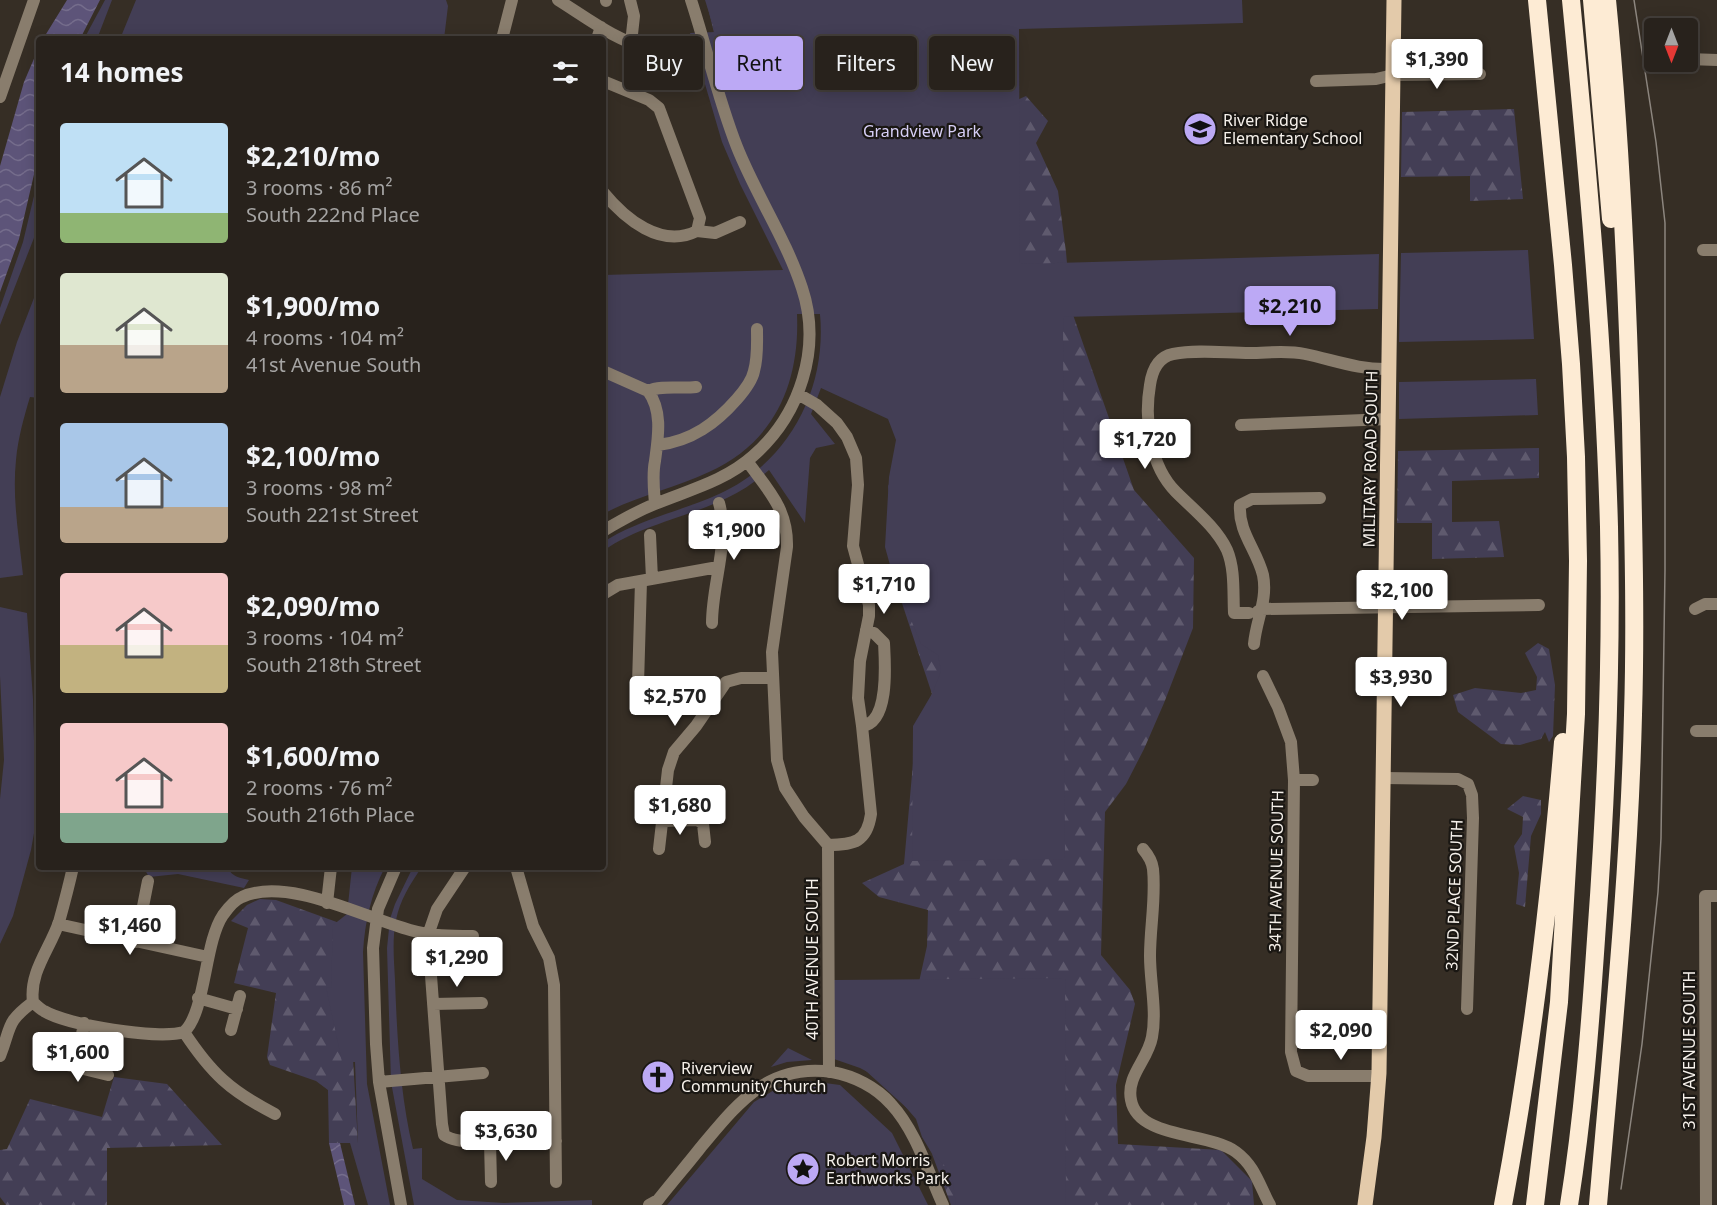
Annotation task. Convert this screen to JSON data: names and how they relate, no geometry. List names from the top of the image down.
{
  "streets": {
    "main road": ["MILITARY ROAD SOUTH"],
    "street": [
      "34TH AVENUE SOUTH",
      "32ND PLACE SOUTH",
      "40TH AVENUE SOUTH",
      "31ST AVENUE SOUTH"
    ]
  },
  "crossings": [
    ["MILITARY ROAD SOUTH", "34TH AVENUE SOUTH"],
    ["MILITARY ROAD SOUTH", "32ND PLACE SOUTH"]
  ],
  "parks": ["Grandview Park"],
  "places": {
    "school or university": ["River Ridge Elementary School"],
    "church": ["Riverview Community Church"],
    "place": ["Robert Morris Earthworks Park"]
  },
  "north": "bottom",
  "page": {
    "chip": [
      "Buy",
      "Rent",
      "Filters",
      "New"
    ],
    "heading": "14 homes",
    "price": [
      "$1,390",
      "$2,210",
      "$1,720",
      "$1,900",
      "$1,710",
      "$2,100",
      "$3,930",
      "$2,570",
      "$1,680",
      "$1,460",
      "$1,290",
      "$2,090",
      "$1,600",
      "$3,630"
    ],
    "list": [
      {
        "name": "$2,210/mo",
        "note": "3 rooms · 86 m² · South 222nd Place"
      },
      {
        "name": "$1,900/mo",
        "note": "4 rooms · 104 m² · 41st Avenue South"
      },
      {
        "name": "$2,100/mo",
        "note": "3 rooms · 98 m² · South 221st Street"
      },
      {
        "name": "$2,090/mo",
        "note": "3 rooms · 104 m² · South 218th Street"
      },
      {
        "name": "$1,600/mo",
        "note": "2 rooms · 76 m² · South 216th Place"
      }
    ]
  }
}
